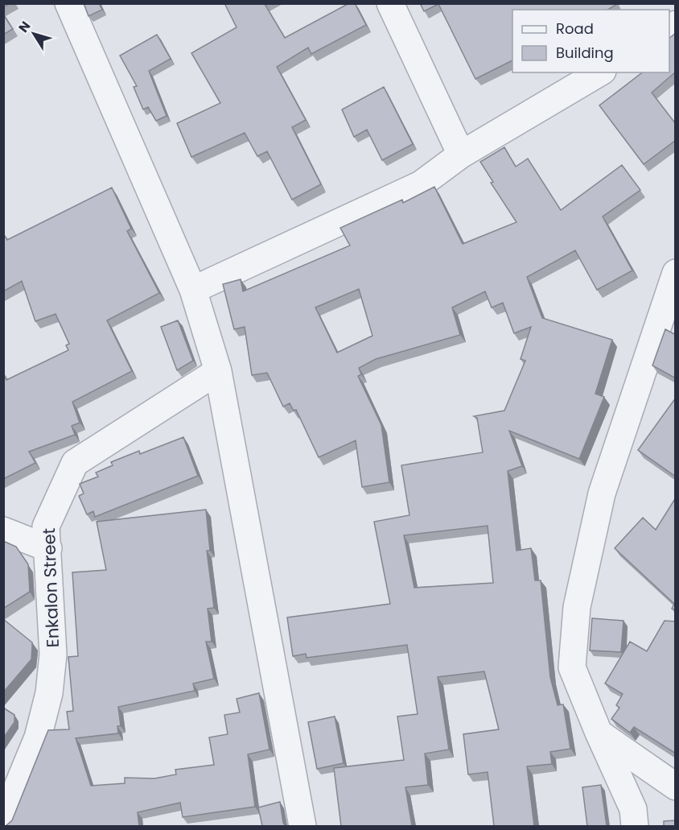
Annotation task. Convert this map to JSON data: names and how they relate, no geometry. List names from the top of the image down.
{
  "streets": {
    "street": ["Enkalon Street"]
  },
  "legend": ["Road", "Building"],
  "north": "top left"
}
